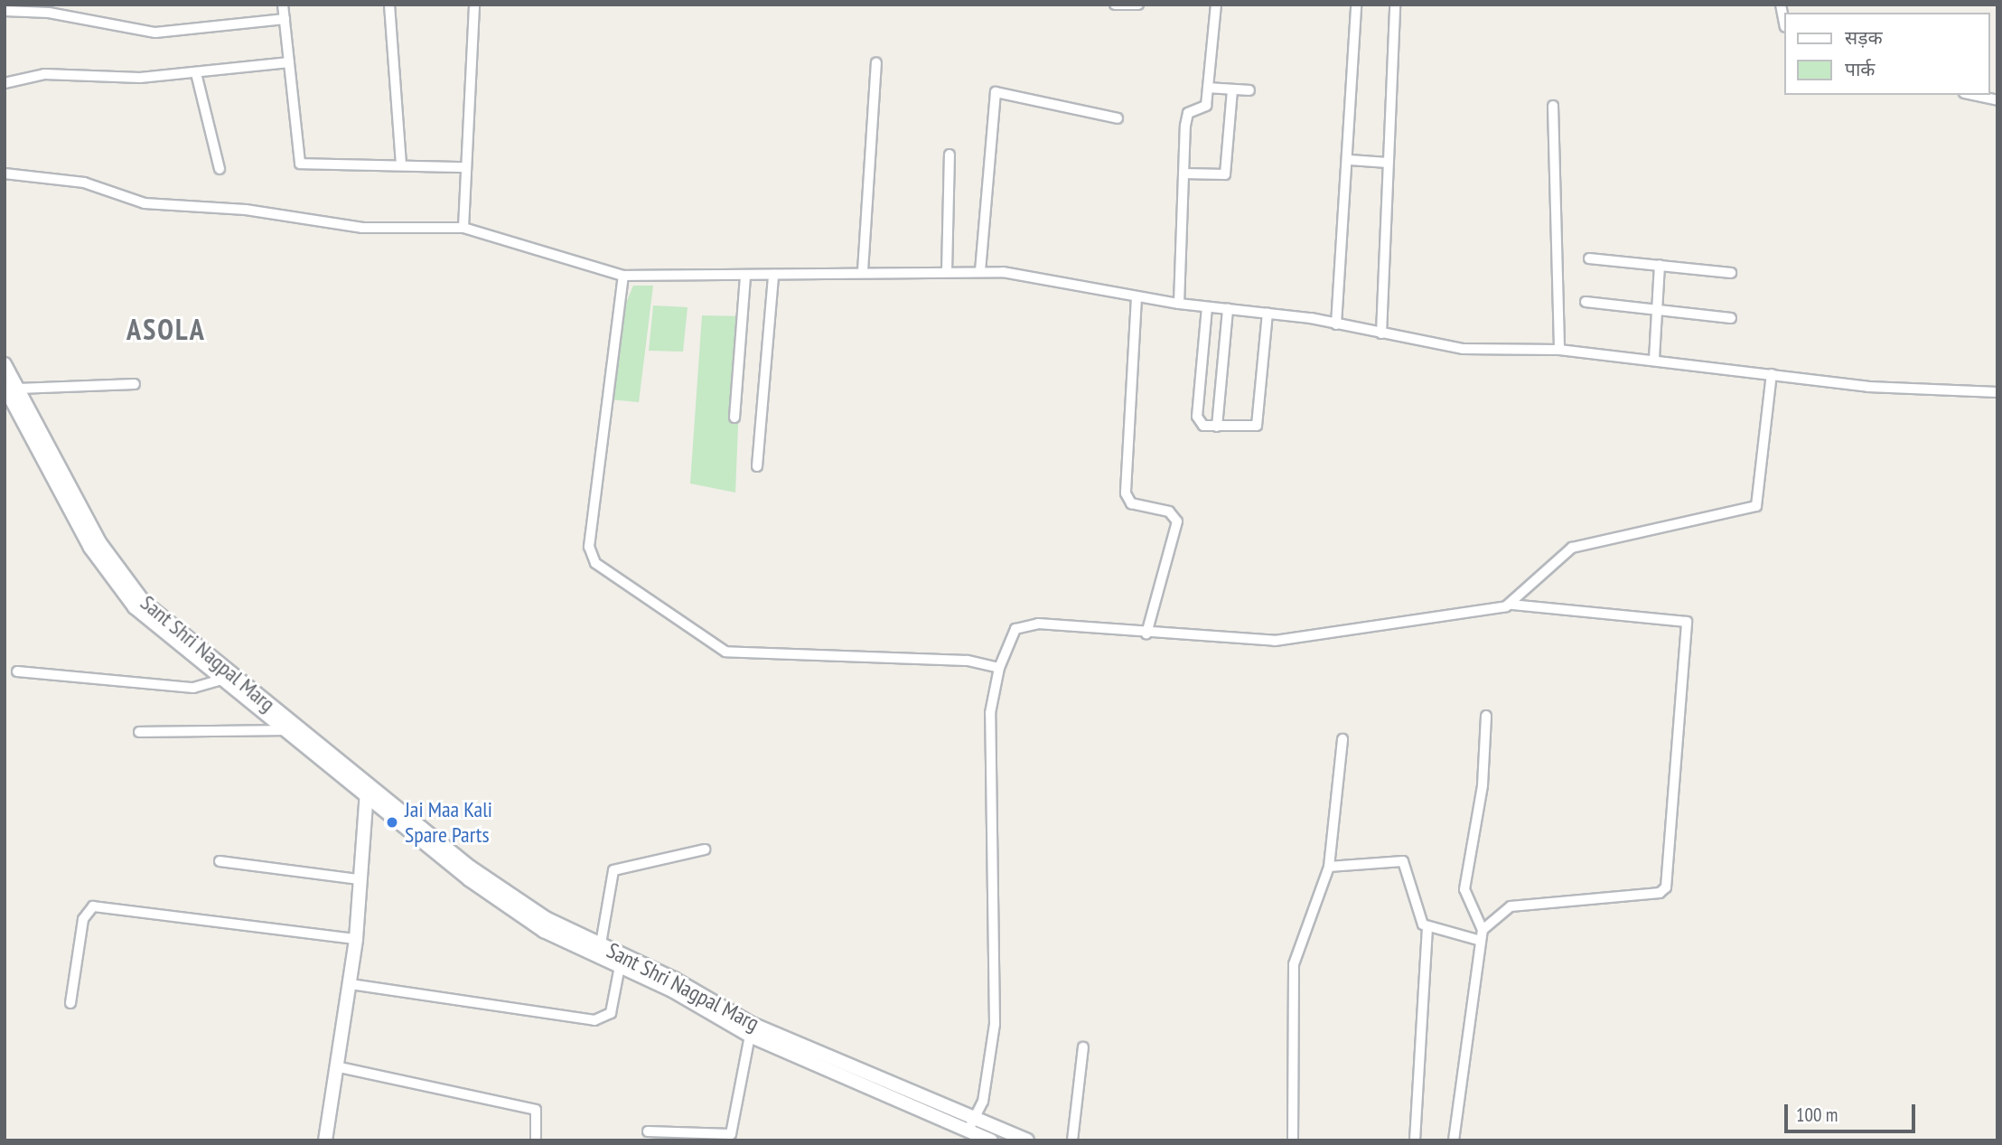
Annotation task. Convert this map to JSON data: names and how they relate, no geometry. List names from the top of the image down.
{
  "streets": {
    "main road": ["Sant Shri Nagpal Marg"]
  },
  "districts": ["ASOLA"],
  "places": ["Jai Maa Kali Spare Parts"],
  "legend": ["सड़क", "पार्क"],
  "scale_bar": "100 m"
}
